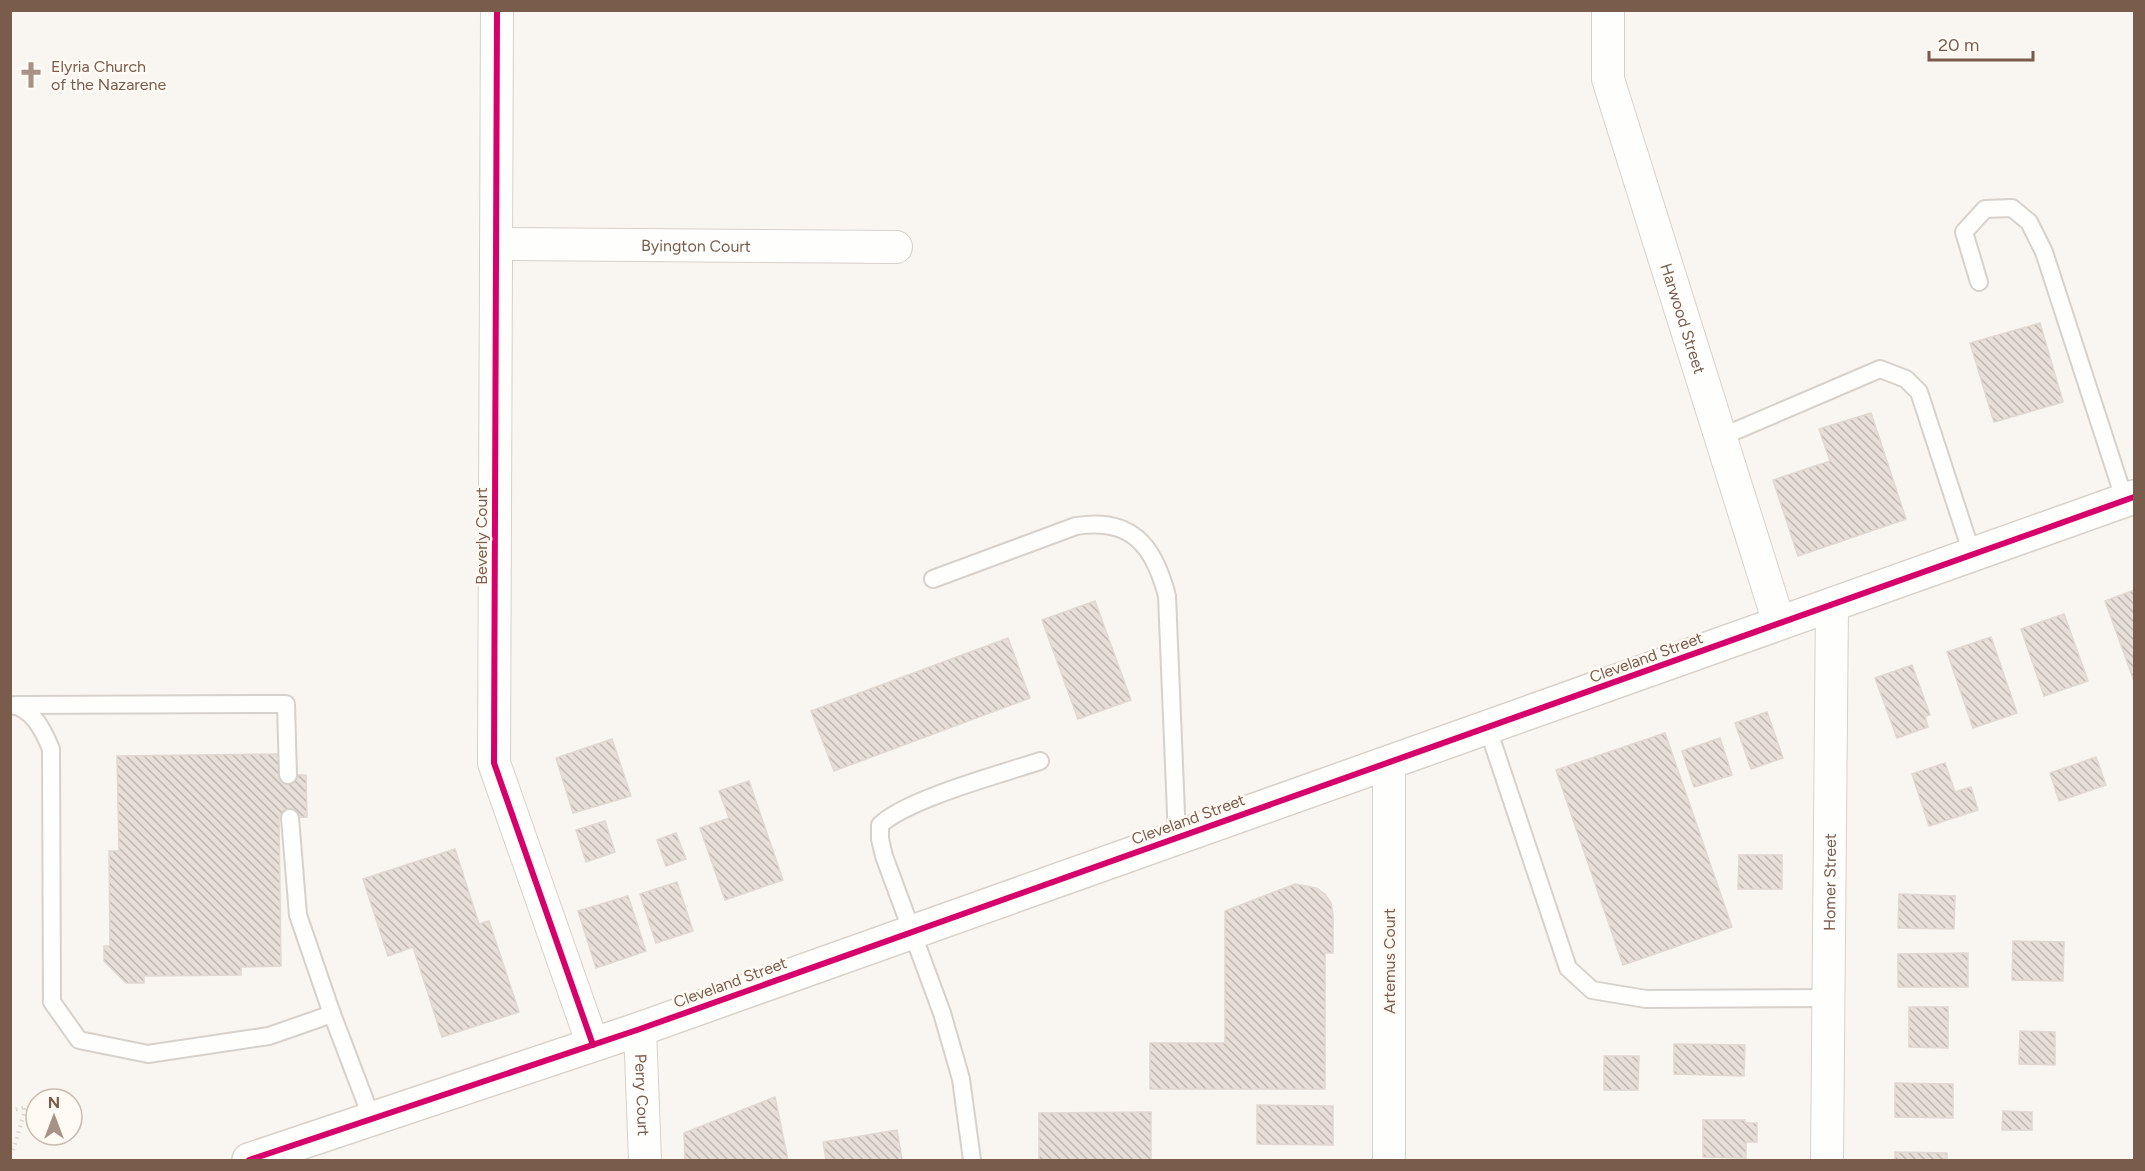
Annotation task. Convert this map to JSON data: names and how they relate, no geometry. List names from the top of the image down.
{
  "streets": {
    "main road": ["Cleveland Street"],
    "street": [
      "Byington Court",
      "Harwood Street",
      "Beverly Court",
      "Homer Street",
      "Artemus Court",
      "Perry Court"
    ]
  },
  "crossings": [
    ["Byington Court", "Beverly Court"],
    ["Harwood Street", "Cleveland Street"],
    ["Beverly Court", "Cleveland Street"],
    ["Cleveland Street", "Homer Street"],
    ["Cleveland Street", "Artemus Court"],
    ["Cleveland Street", "Perry Court"]
  ],
  "places": {
    "church": ["Elyria Church of the Nazarene"]
  },
  "scale_bar": "20 m",
  "north": "top"
}
